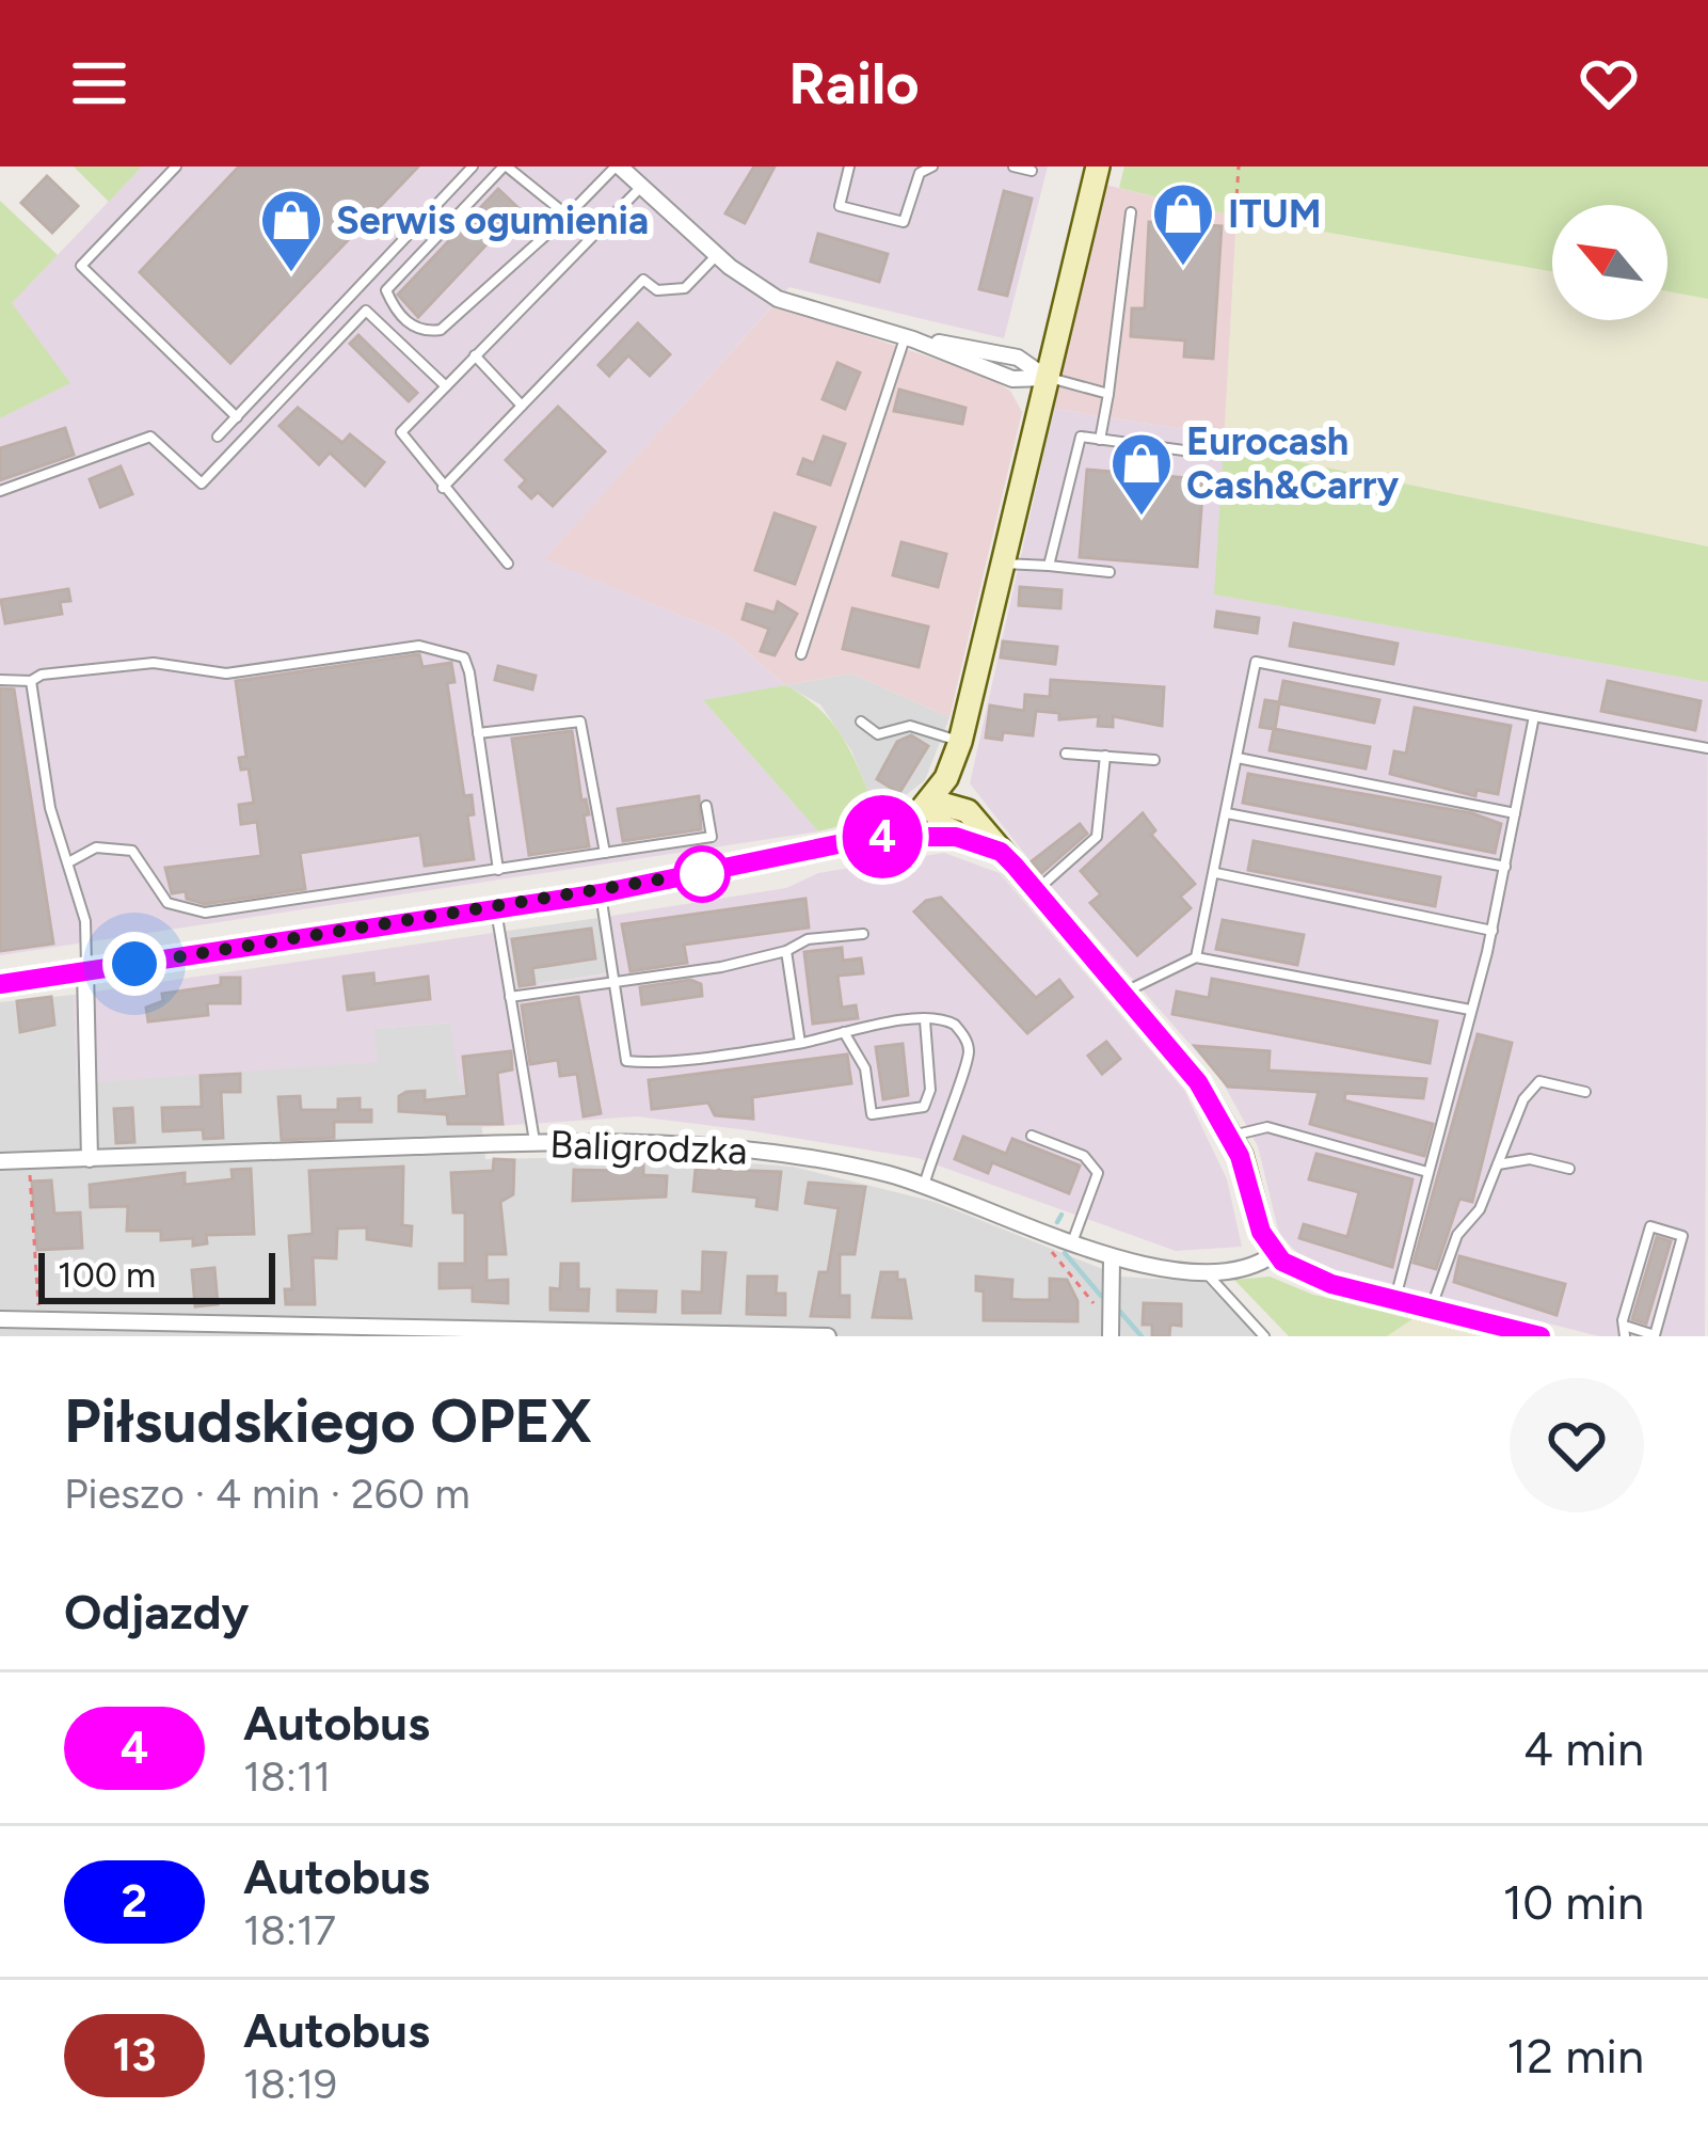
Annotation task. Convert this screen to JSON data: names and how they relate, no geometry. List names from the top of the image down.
{
  "streets": {
    "street": ["Baligrodzka"]
  },
  "places": {
    "shop": ["ITUM", "Serwis ogumienia", "Eurocash Cash&Carry"]
  },
  "lines": ["bus line 4"],
  "scale_bar": "100 m",
  "north": "top left",
  "page": {
    "header": "Railo",
    "on_map": "4",
    "scale": "100 m",
    "heading": [
      ["Piłsudskiego OPEX", "Pieszo · 4 min · 260 m"],
      "Odjazdy"
    ],
    "list": [
      {
        "mark": "4",
        "name": "Autobus",
        "note": "18:11",
        "value": "4 min"
      },
      {
        "mark": "2",
        "name": "Autobus",
        "note": "18:17",
        "value": "10 min"
      },
      {
        "mark": "13",
        "name": "Autobus",
        "note": "18:19",
        "value": "12 min"
      }
    ]
  }
}
